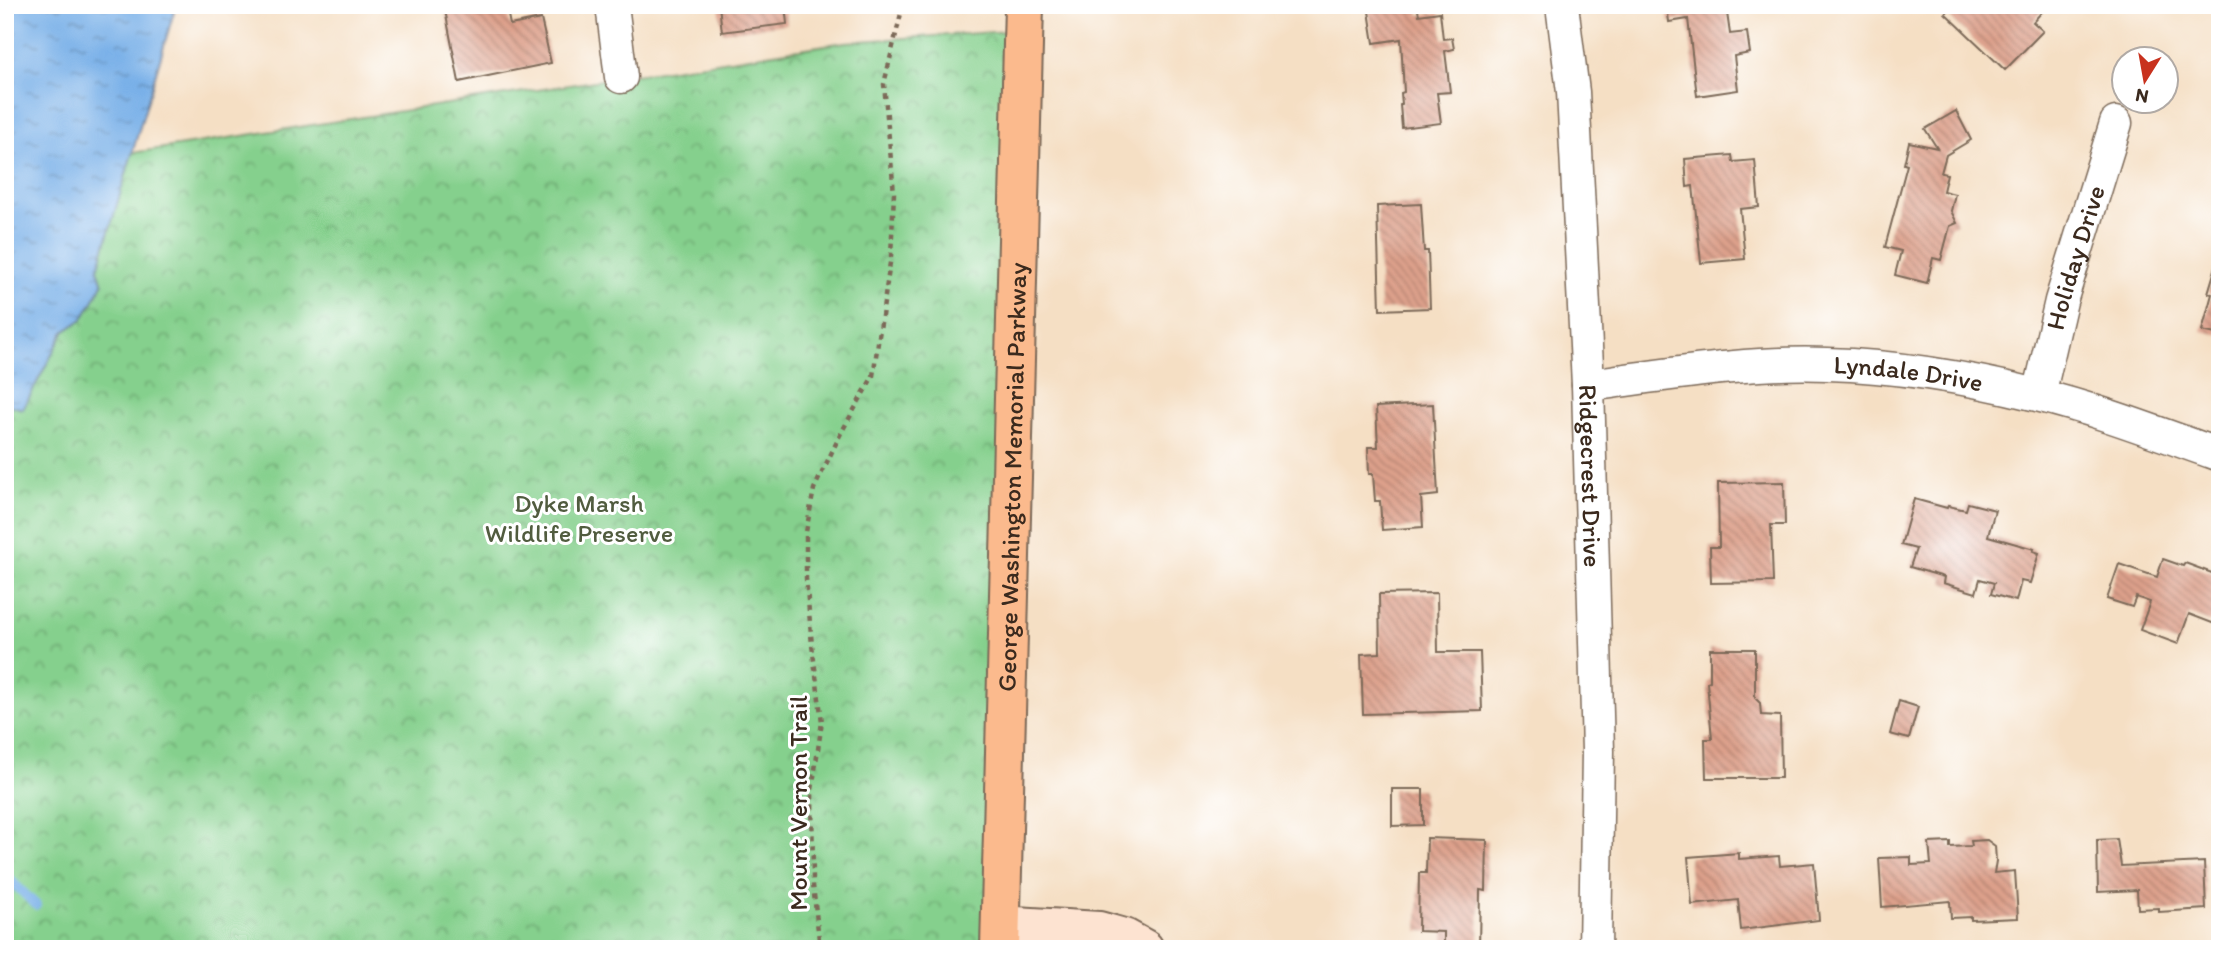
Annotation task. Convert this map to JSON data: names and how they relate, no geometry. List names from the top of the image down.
{
  "streets": {
    "main road": ["George Washington Memorial Parkway"],
    "street": ["Holiday Drive", "Lyndale Drive", "Ridgecrest Drive"],
    "path": ["Mount Vernon Trail"]
  },
  "crossings": [
    ["Holiday Drive", "Lyndale Drive"],
    ["Lyndale Drive", "Ridgecrest Drive"]
  ],
  "parks": ["Dyke Marsh Wildlife Preserve"],
  "north": "bottom"
}
